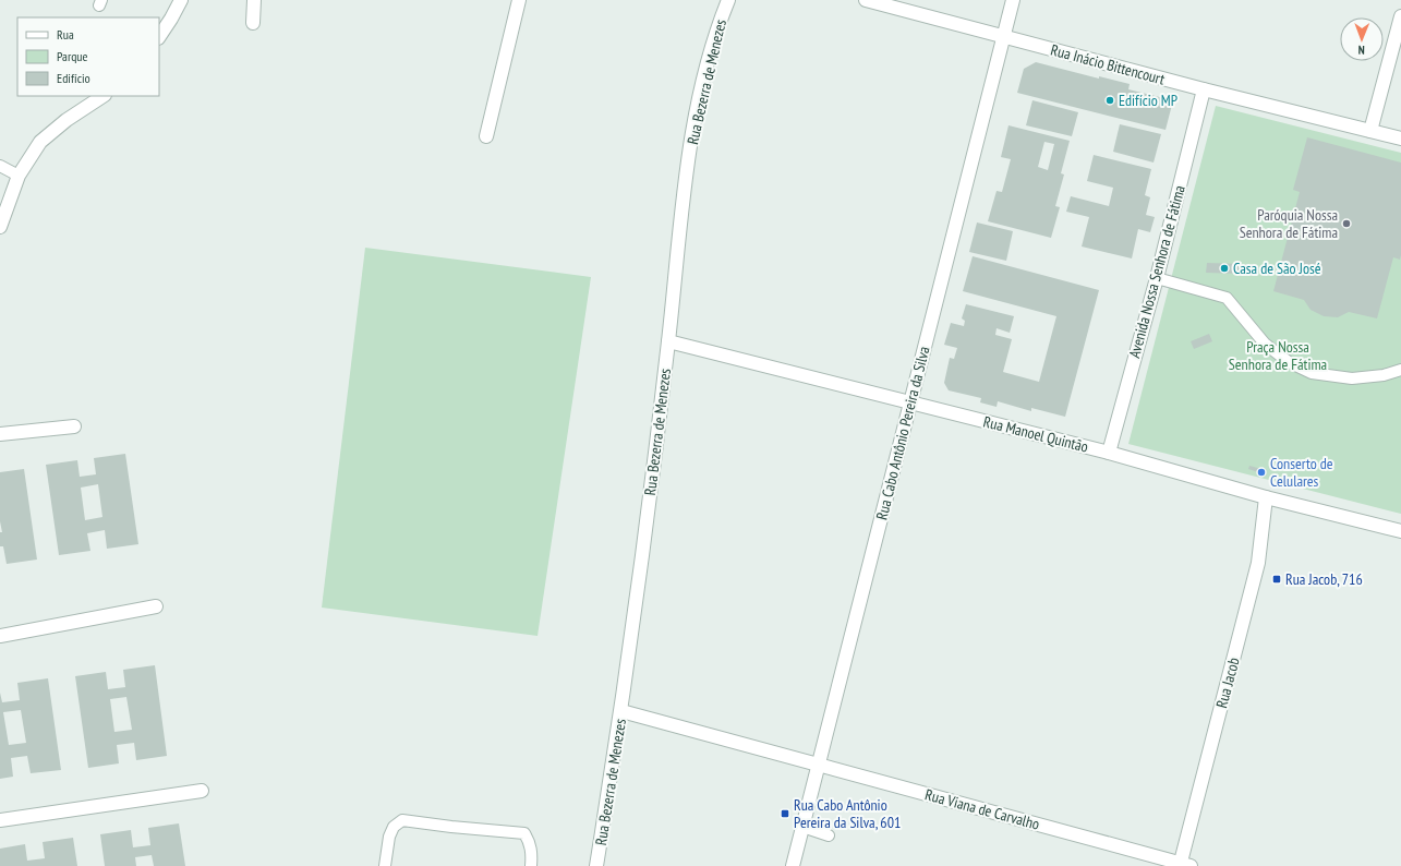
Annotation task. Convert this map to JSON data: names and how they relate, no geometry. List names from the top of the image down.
{
  "streets": {
    "street": [
      "Rua Inácio Bittencourt",
      "Rua Bezerra de Menezes",
      "Avenida Nossa Senhora de Fátima",
      "Rua Cabo Antônio Pereira da Silva",
      "Rua Manoel Quintão",
      "Rua Jacob",
      "Rua Viana de Carvalho"
    ]
  },
  "crossings": [
    ["Rua Inácio Bittencourt", "Avenida Nossa Senhora de Fátima"],
    ["Rua Inácio Bittencourt", "Rua Cabo Antônio Pereira da Silva"],
    ["Rua Bezerra de Menezes", "Rua Manoel Quintão"],
    ["Rua Bezerra de Menezes", "Rua Viana de Carvalho"],
    ["Avenida Nossa Senhora de Fátima", "Rua Manoel Quintão"],
    ["Rua Cabo Antônio Pereira da Silva", "Rua Manoel Quintão"],
    ["Rua Cabo Antônio Pereira da Silva", "Rua Viana de Carvalho"],
    ["Rua Manoel Quintão", "Rua Jacob"],
    ["Rua Jacob", "Rua Viana de Carvalho"]
  ],
  "parks": ["Praça Nossa Senhora de Fátima"],
  "places": {
    "other": [
      "Edifício MP",
      "Paróquia Nossa Senhora de Fátima",
      "Casa de São José",
      "Conserto de Celulares"
    ],
    "transit": ["Rua Jacob, 716", "Rua Cabo Antônio Pereira da Silva, 601"]
  },
  "legend": ["Rua", "Parque", "Edifício"],
  "north": "bottom"
}
